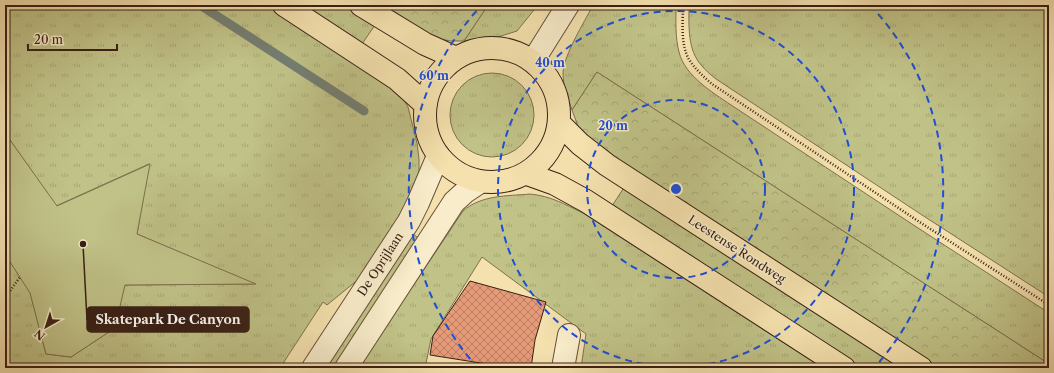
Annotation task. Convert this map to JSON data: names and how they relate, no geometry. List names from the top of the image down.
{
  "streets": {
    "main road": ["Leestense Rondweg"],
    "street": ["De Oprijlaan"]
  },
  "crossings": [
    ["Leestense Rondweg", "De Oprijlaan"]
  ],
  "places": ["Skatepark De Canyon"],
  "scale_bar": "20 m",
  "north": "bottom left",
  "rings": ["40 m", "60 m", "20 m"]
}
